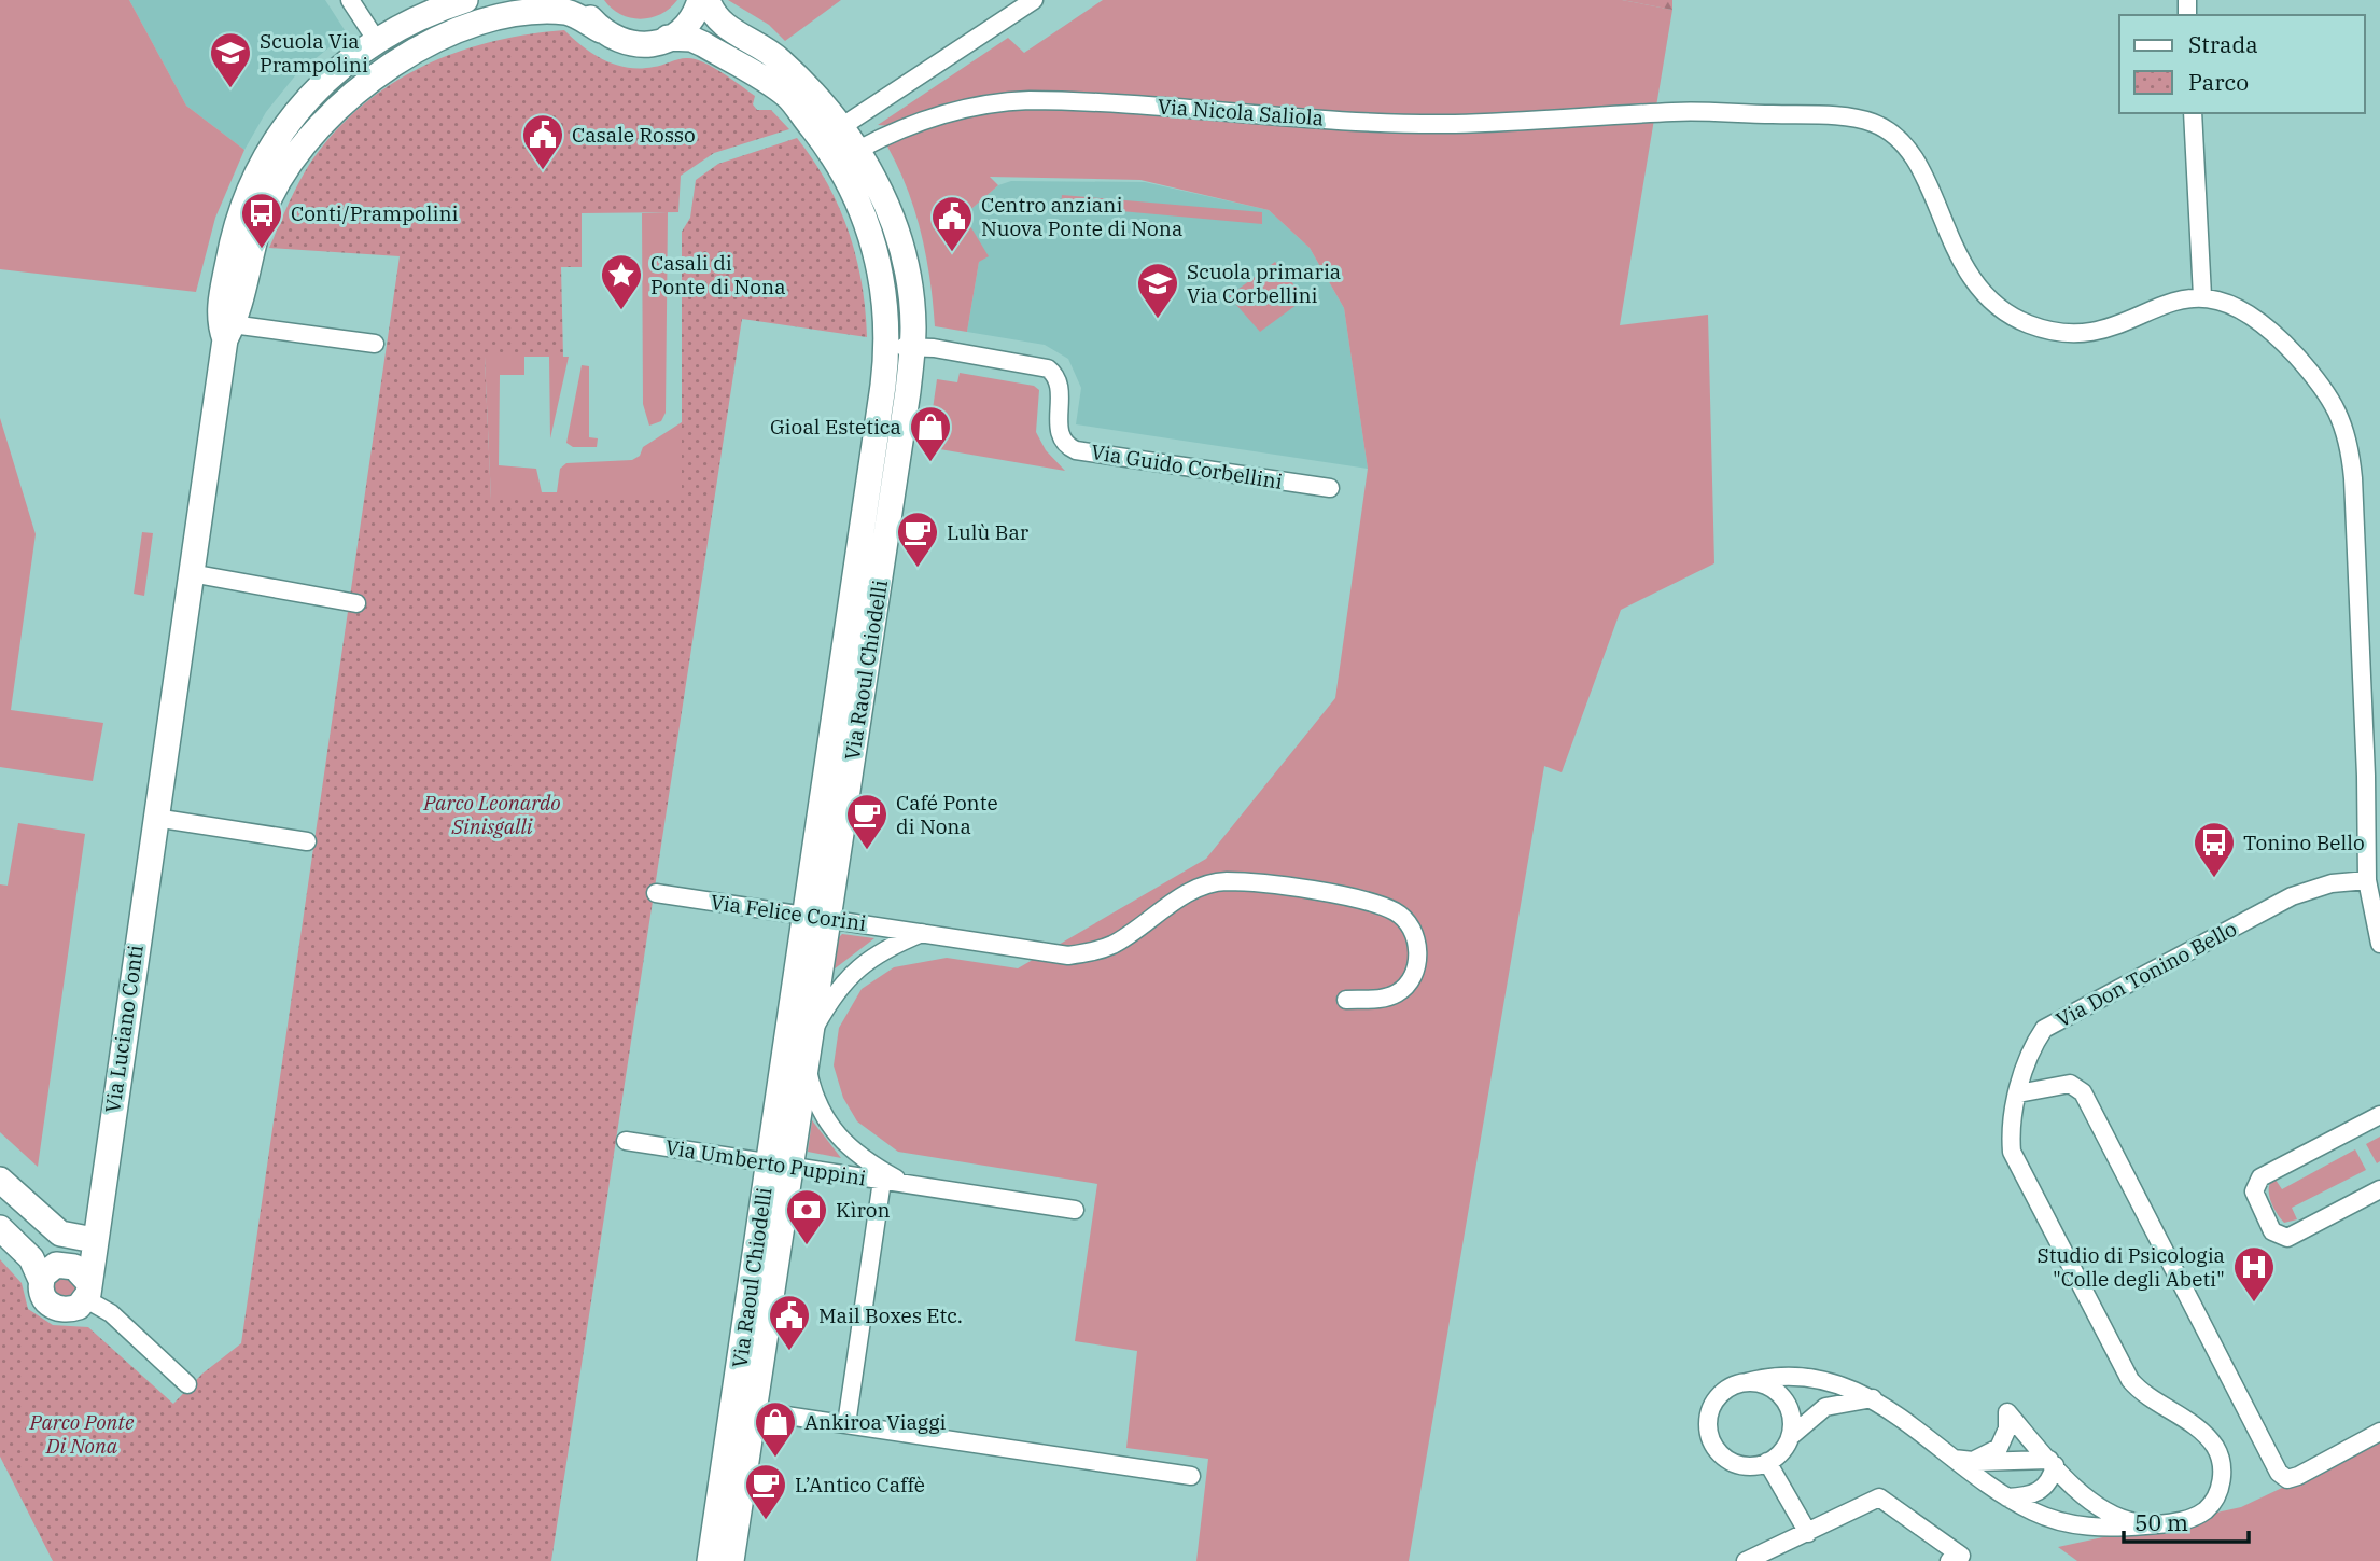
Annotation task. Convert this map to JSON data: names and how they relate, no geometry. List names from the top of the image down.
{
  "streets": {
    "main road": ["Via Raoul Chiodelli", "Via Luciano Conti"],
    "street": [
      "Via Nicola Saliola",
      "Via Guido Corbellini",
      "Via Felice Corini",
      "Via Don Tonino Bello",
      "Via Umberto Puppini"
    ]
  },
  "crossings": [
    ["Via Nicola Saliola", "Via Raoul Chiodelli"],
    ["Via Guido Corbellini", "Via Raoul Chiodelli"],
    ["Via Raoul Chiodelli", "Via Felice Corini"],
    ["Via Raoul Chiodelli", "Via Luciano Conti"],
    ["Via Raoul Chiodelli", "Via Umberto Puppini"],
    ["Via Felice Corini", "Via Umberto Puppini"]
  ],
  "parks": ["Parco Leonardo Sinisgalli", "Parco Ponte Di Nona"],
  "places": {
    "school or university": ["Scuola Via Prampolini", "Scuola primaria Via Corbellini"],
    "public building": ["Casale Rosso", "Centro anziani Nuova Ponte di Nona", "Mail Boxes Etc."],
    "bus stop": ["Conti/Prampolini", "Tonino Bello"],
    "place": ["Casali di Ponte di Nona"],
    "shop": ["Gioal Estetica", "Ankiroa Viaggi"],
    "cafe": ["Lulù Bar", "Café Ponte di Nona", "L’Antico Caffè"],
    "bank": ["Kìron"],
    "hospital": ["Studio di Psicologia \"Colle degli Abeti\""]
  },
  "legend": ["Strada", "Parco"],
  "scale_bar": "50 m"
}
